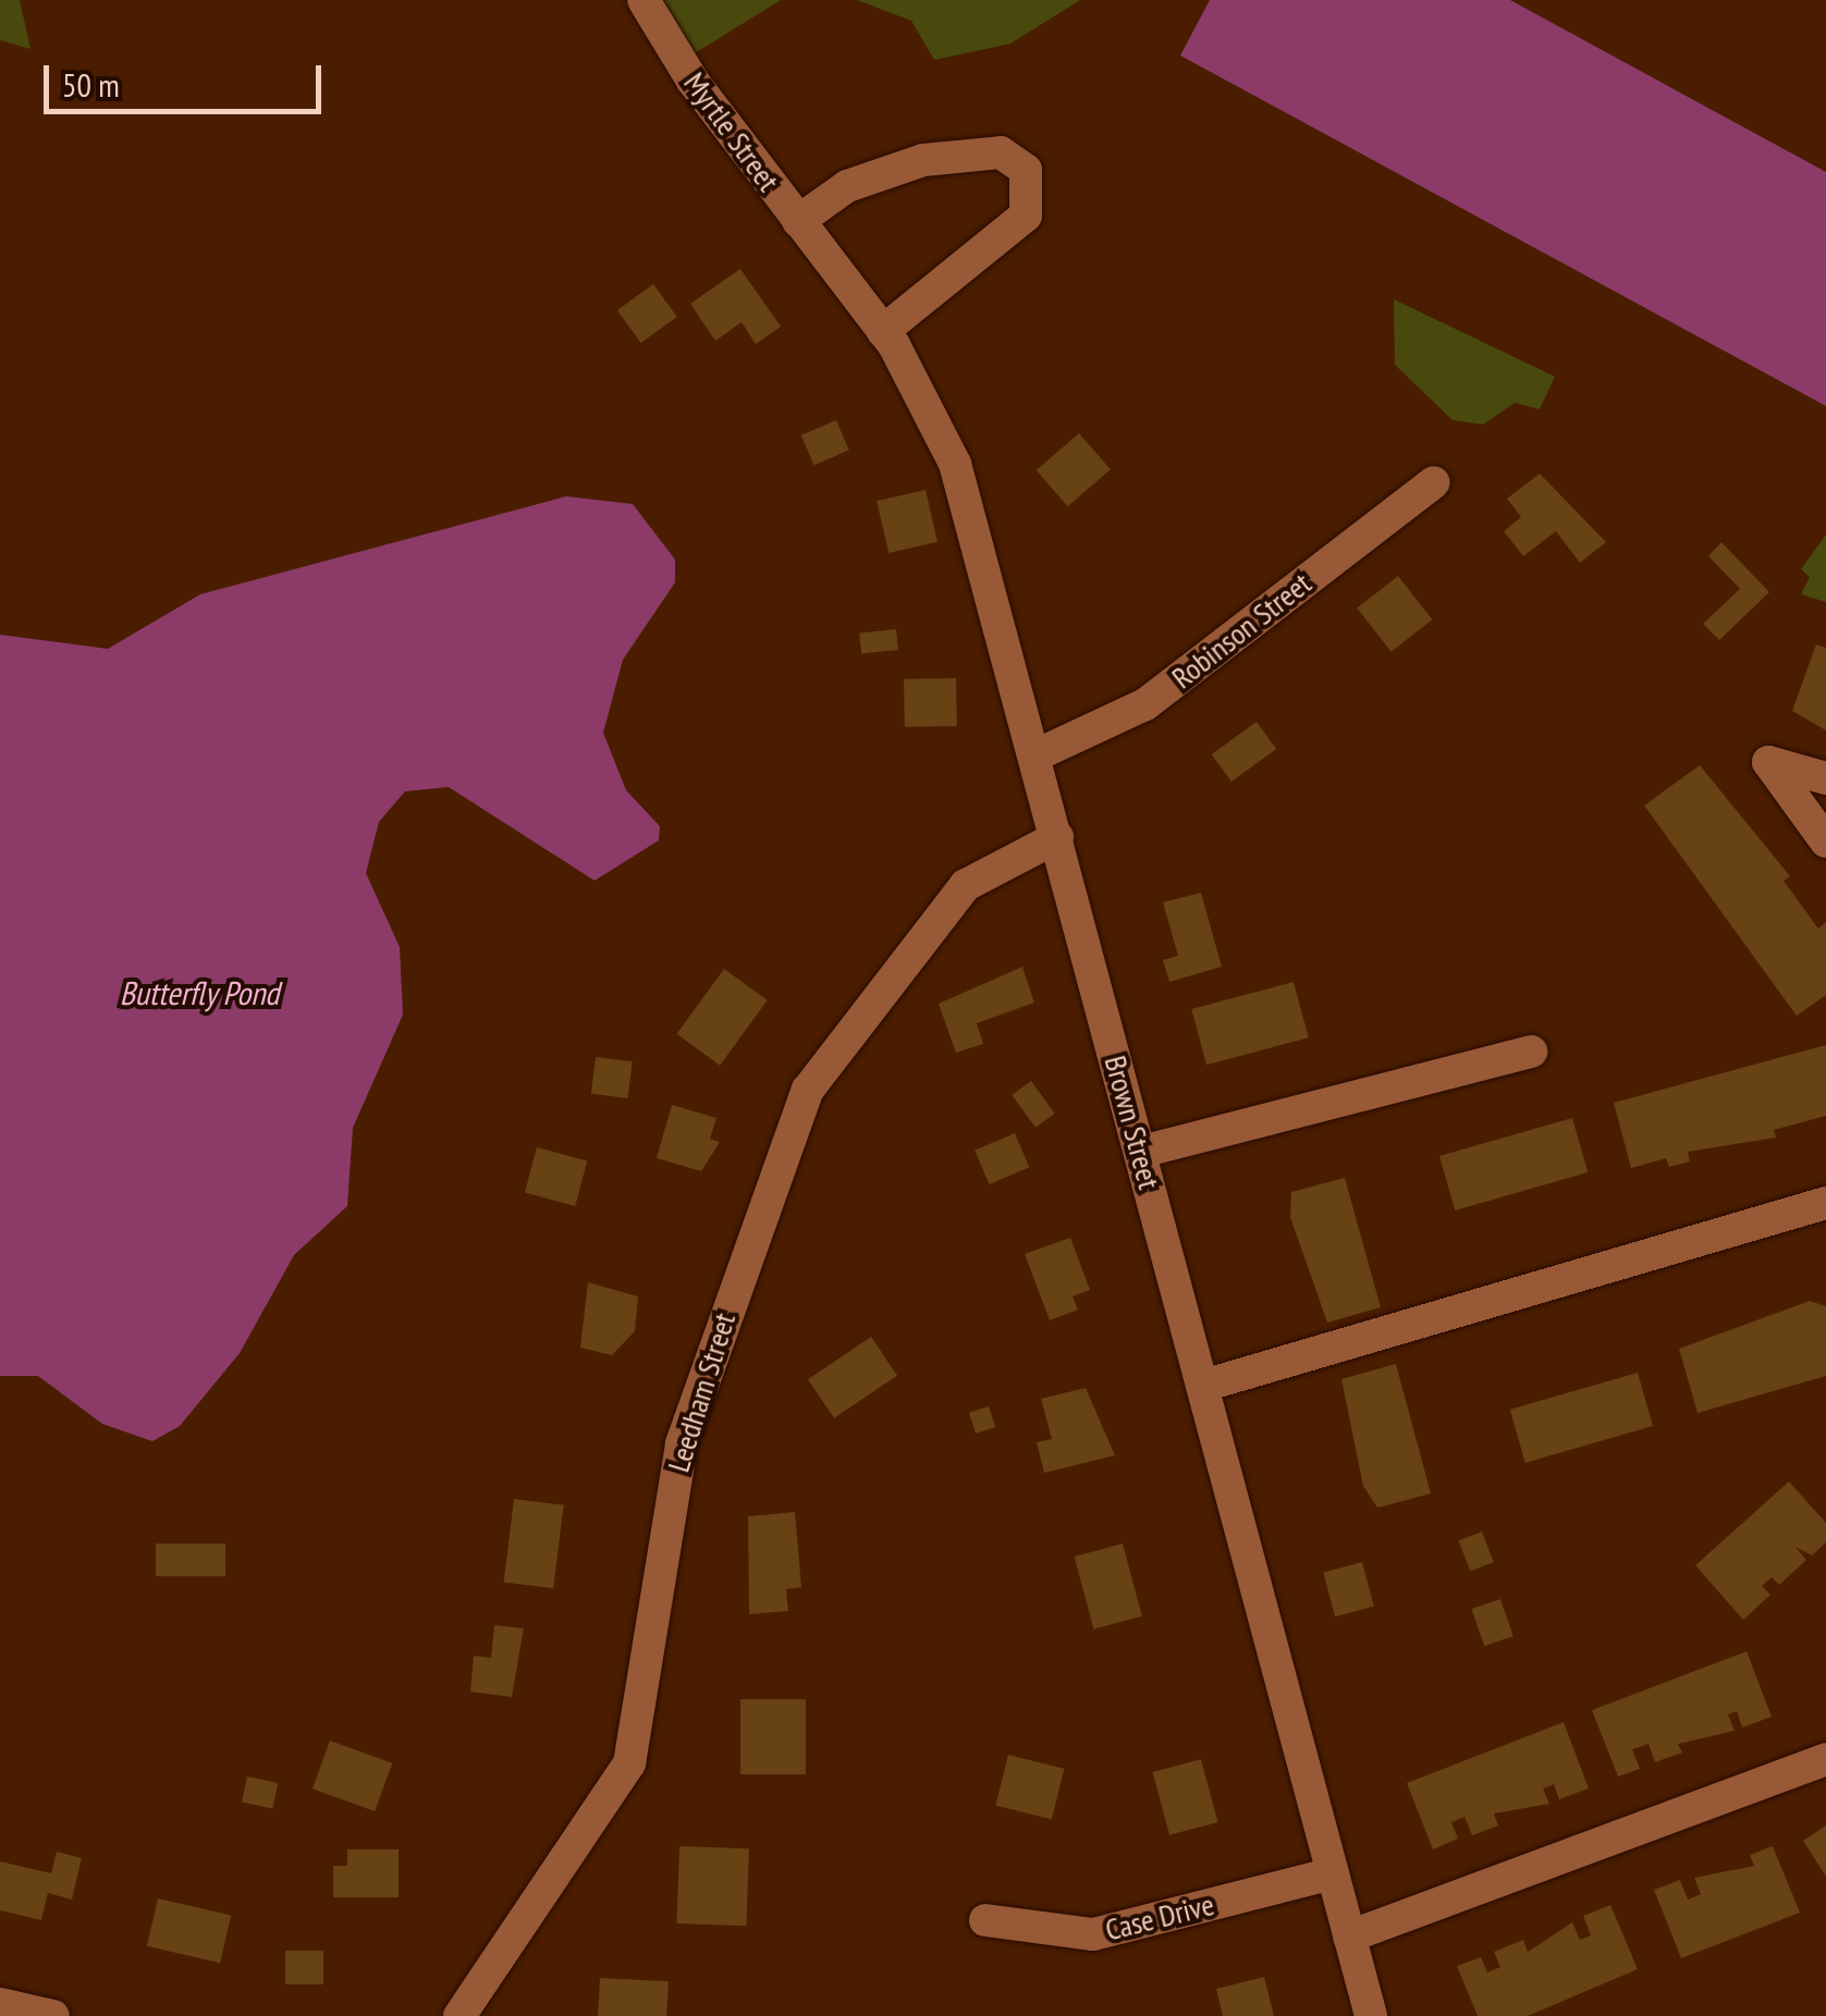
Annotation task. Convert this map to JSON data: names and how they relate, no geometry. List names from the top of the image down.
{
  "streets": {
    "street": [
      "Myrtle Street",
      "Robinson Street",
      "Brown Street",
      "Leedham Street",
      "Case Drive"
    ]
  },
  "crossings": [
    ["Myrtle Street", "Brown Street"],
    ["Robinson Street", "Brown Street"],
    ["Brown Street", "Leedham Street"],
    ["Brown Street", "Case Drive"]
  ],
  "water": ["Butterfly Pond"],
  "scale_bar": "50 m"
}
